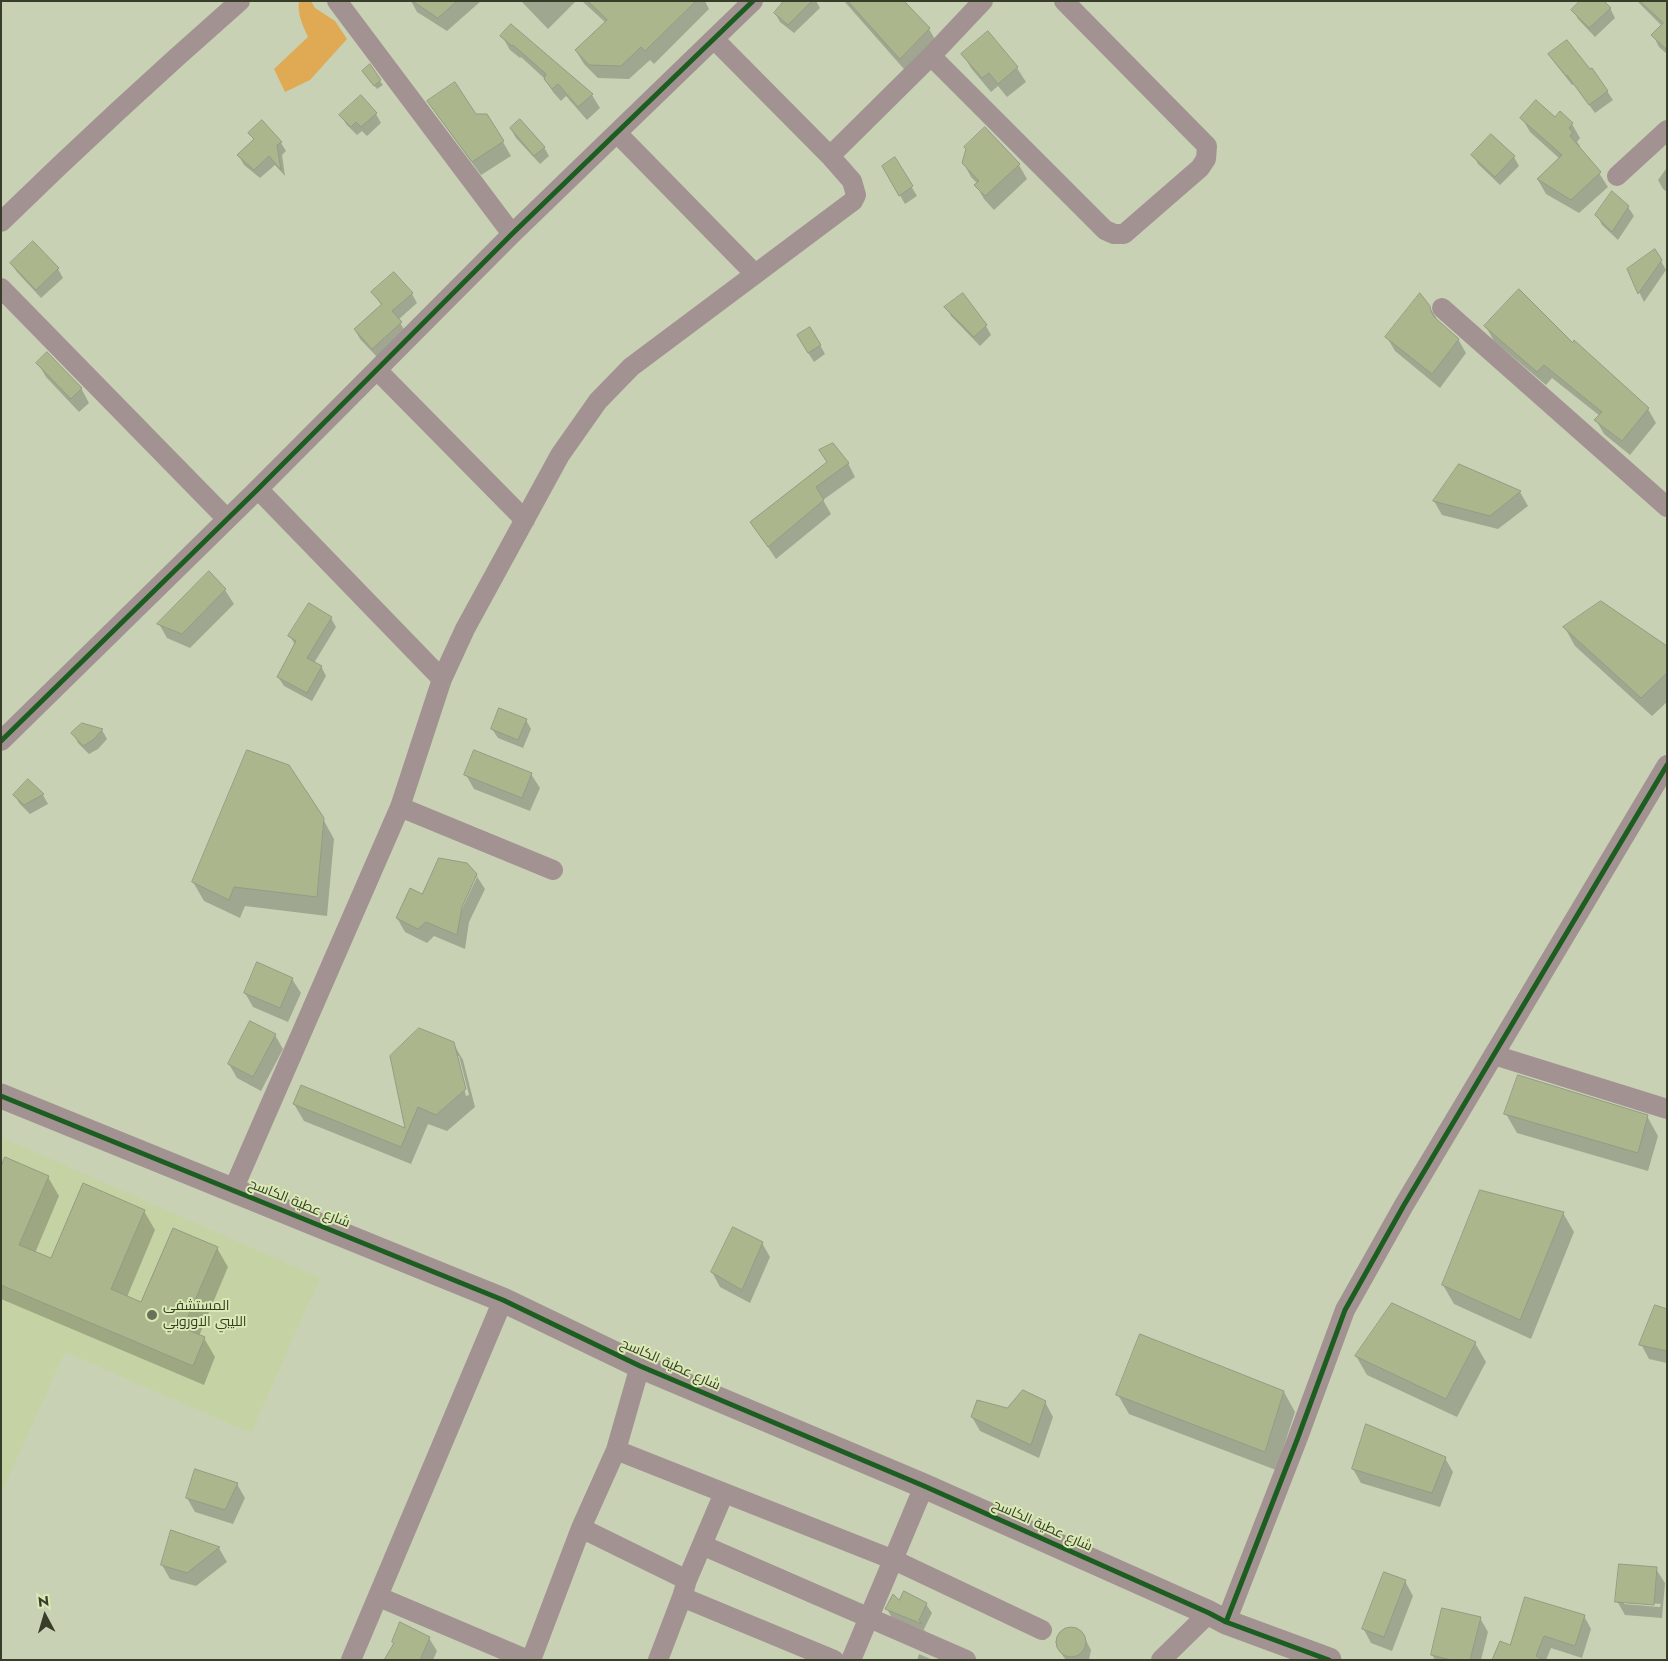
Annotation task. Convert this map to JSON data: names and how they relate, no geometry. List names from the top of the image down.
{
  "streets": {
    "street": ["شارع عطية الكاسح"]
  },
  "places": ["المستشفی الليبي الاوروبي"],
  "north": "top"
}
